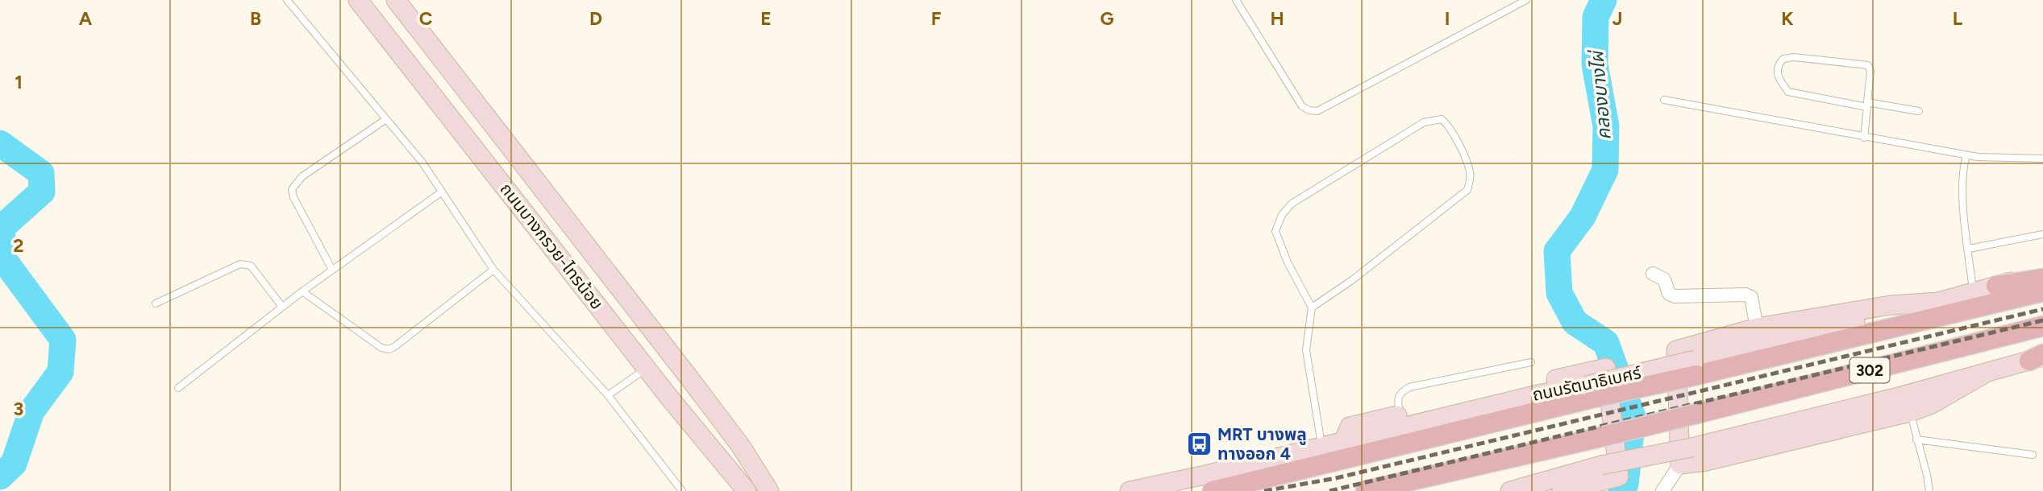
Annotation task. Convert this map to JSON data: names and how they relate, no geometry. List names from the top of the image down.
{
  "streets": {
    "main road": ["ถนนบางกรวย-ไทรน้อย", "302", "ถนนรัตนาธิเบศร์"]
  },
  "water": ["คลองบางไผ่"],
  "places": {
    "bus stop": ["MRT บางพลู ทางออก 4"]
  },
  "grid": {
    "columns": [
      "A",
      "B",
      "C",
      "D",
      "E",
      "F",
      "G",
      "H",
      "I",
      "J",
      "K",
      "L"
    ],
    "rows": ["1", "2", "3"]
  }
}
